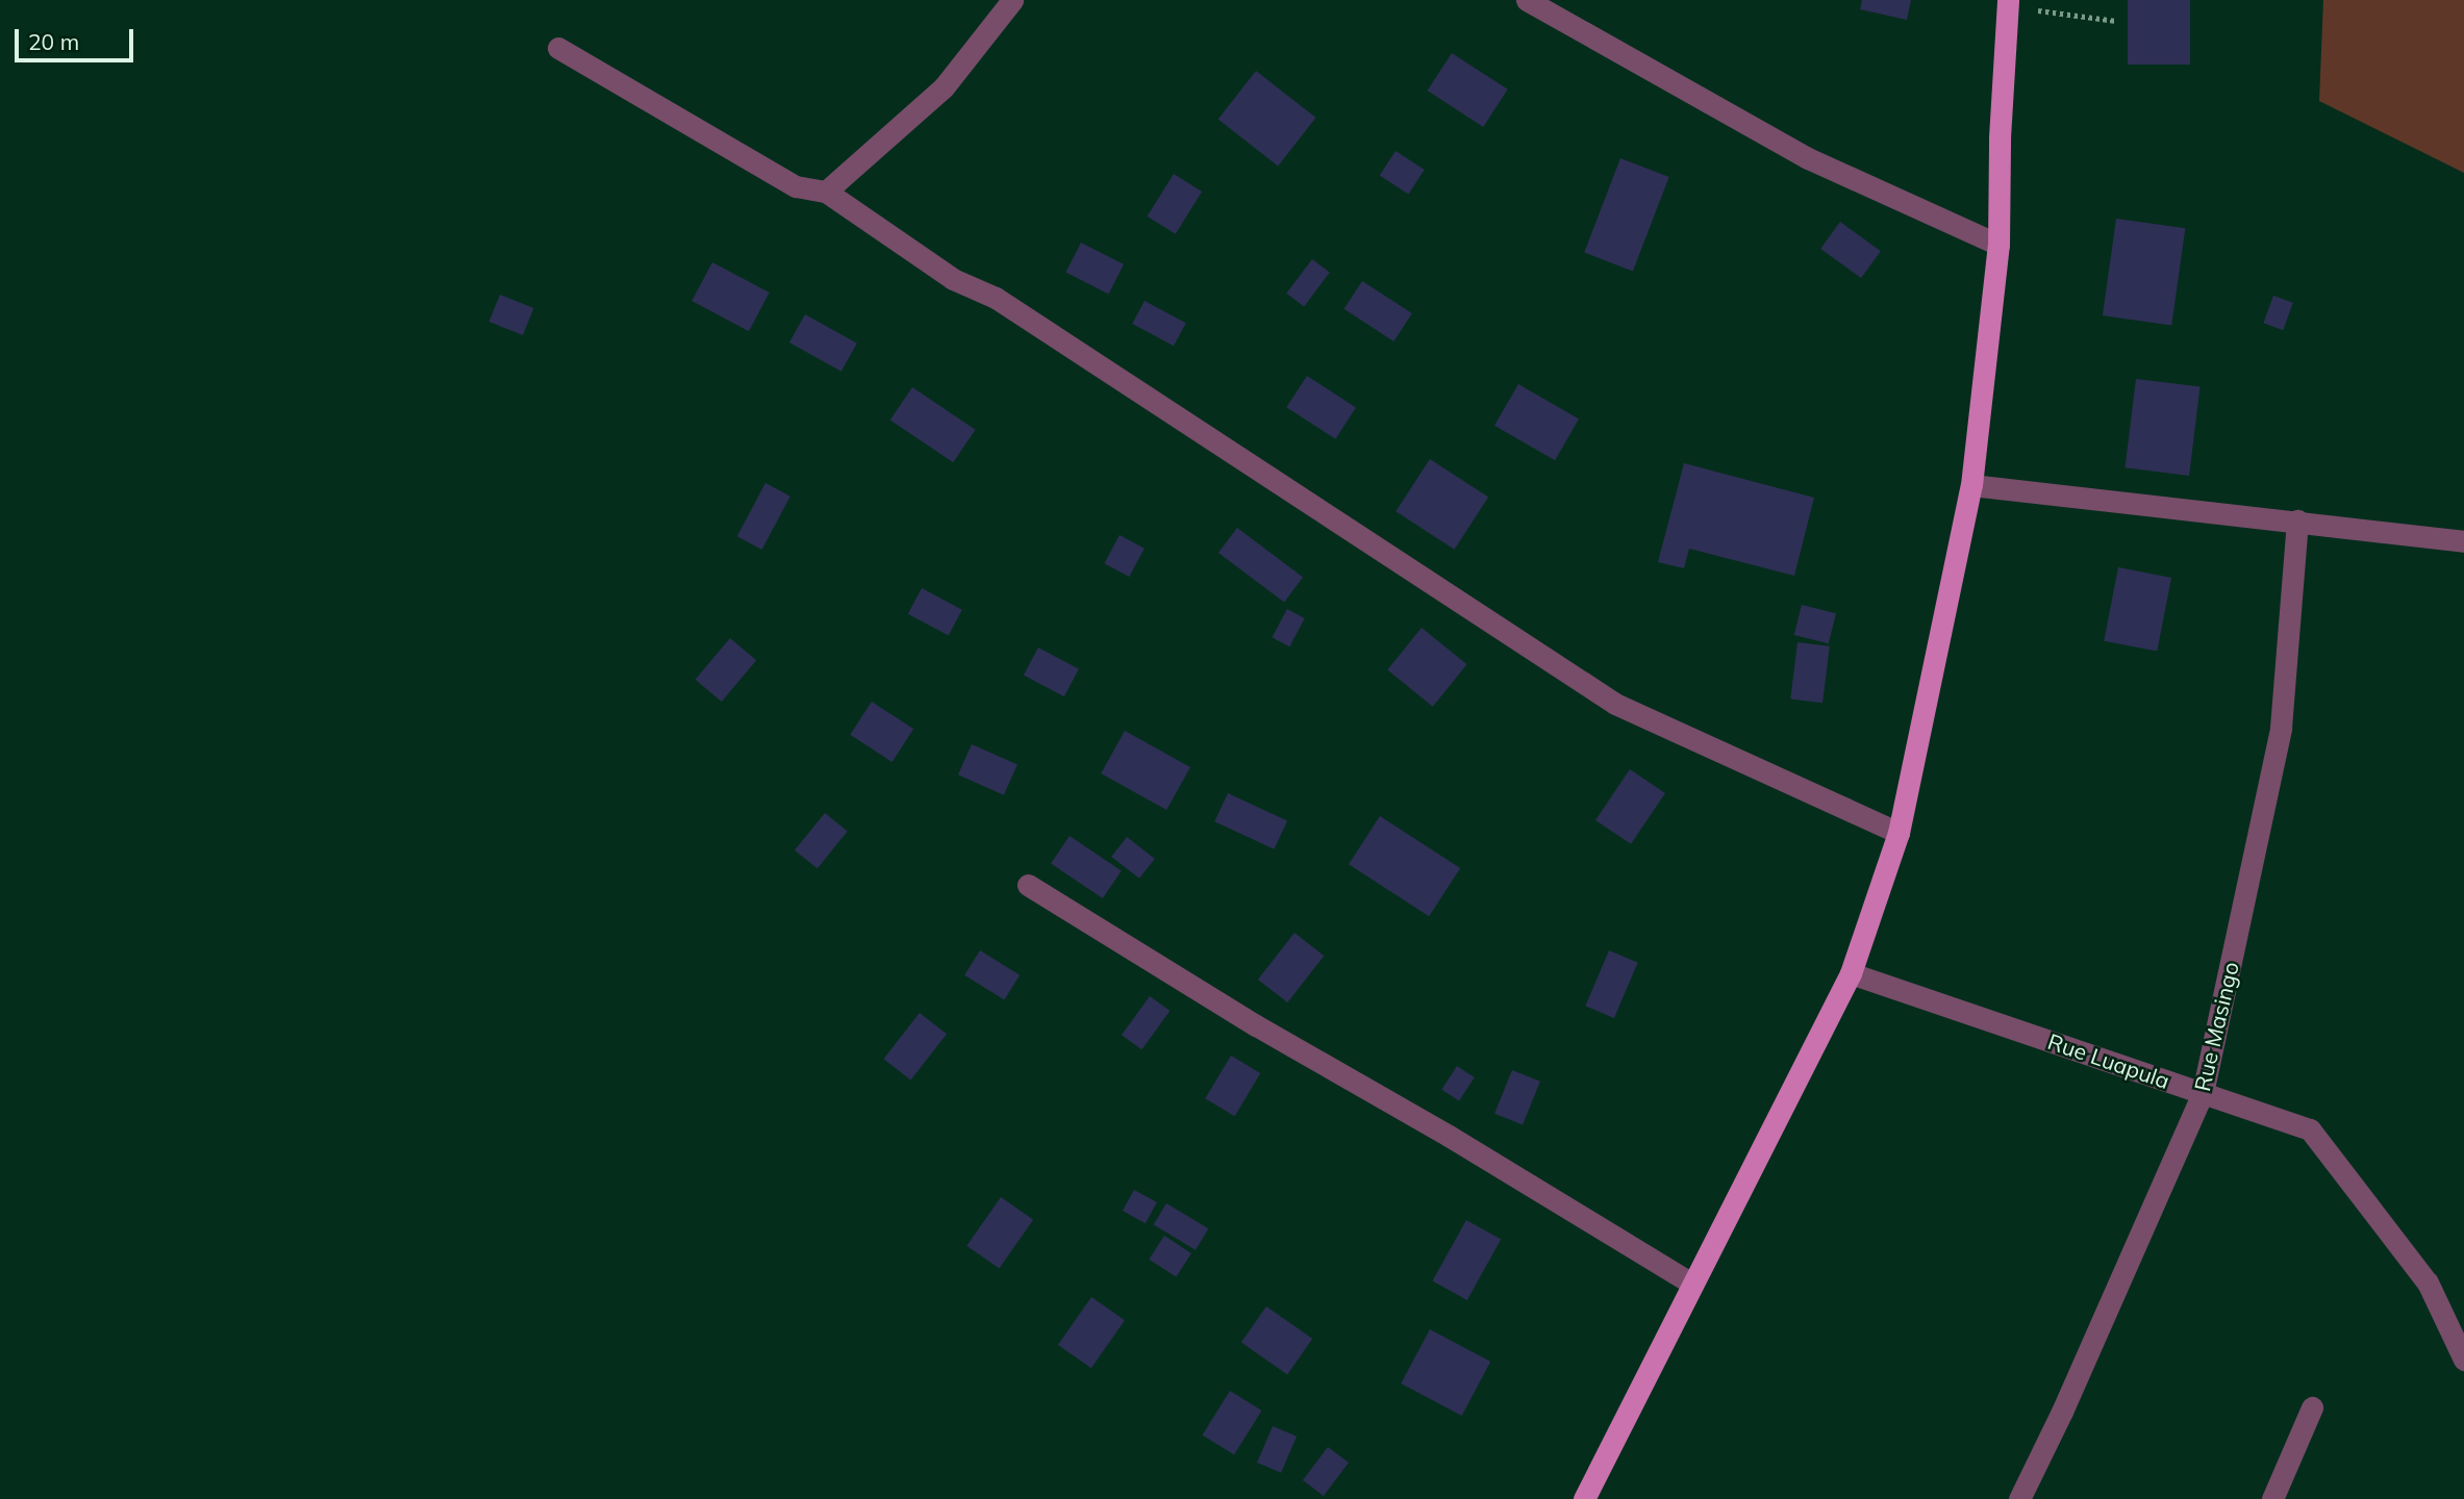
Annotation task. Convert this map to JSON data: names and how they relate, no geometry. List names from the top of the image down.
{
  "streets": {
    "street": ["Rue Masingo", "Rue Luapula"]
  },
  "crossings": [
    ["Rue Masingo", "Rue Luapula"]
  ],
  "scale_bar": "20 m"
}
